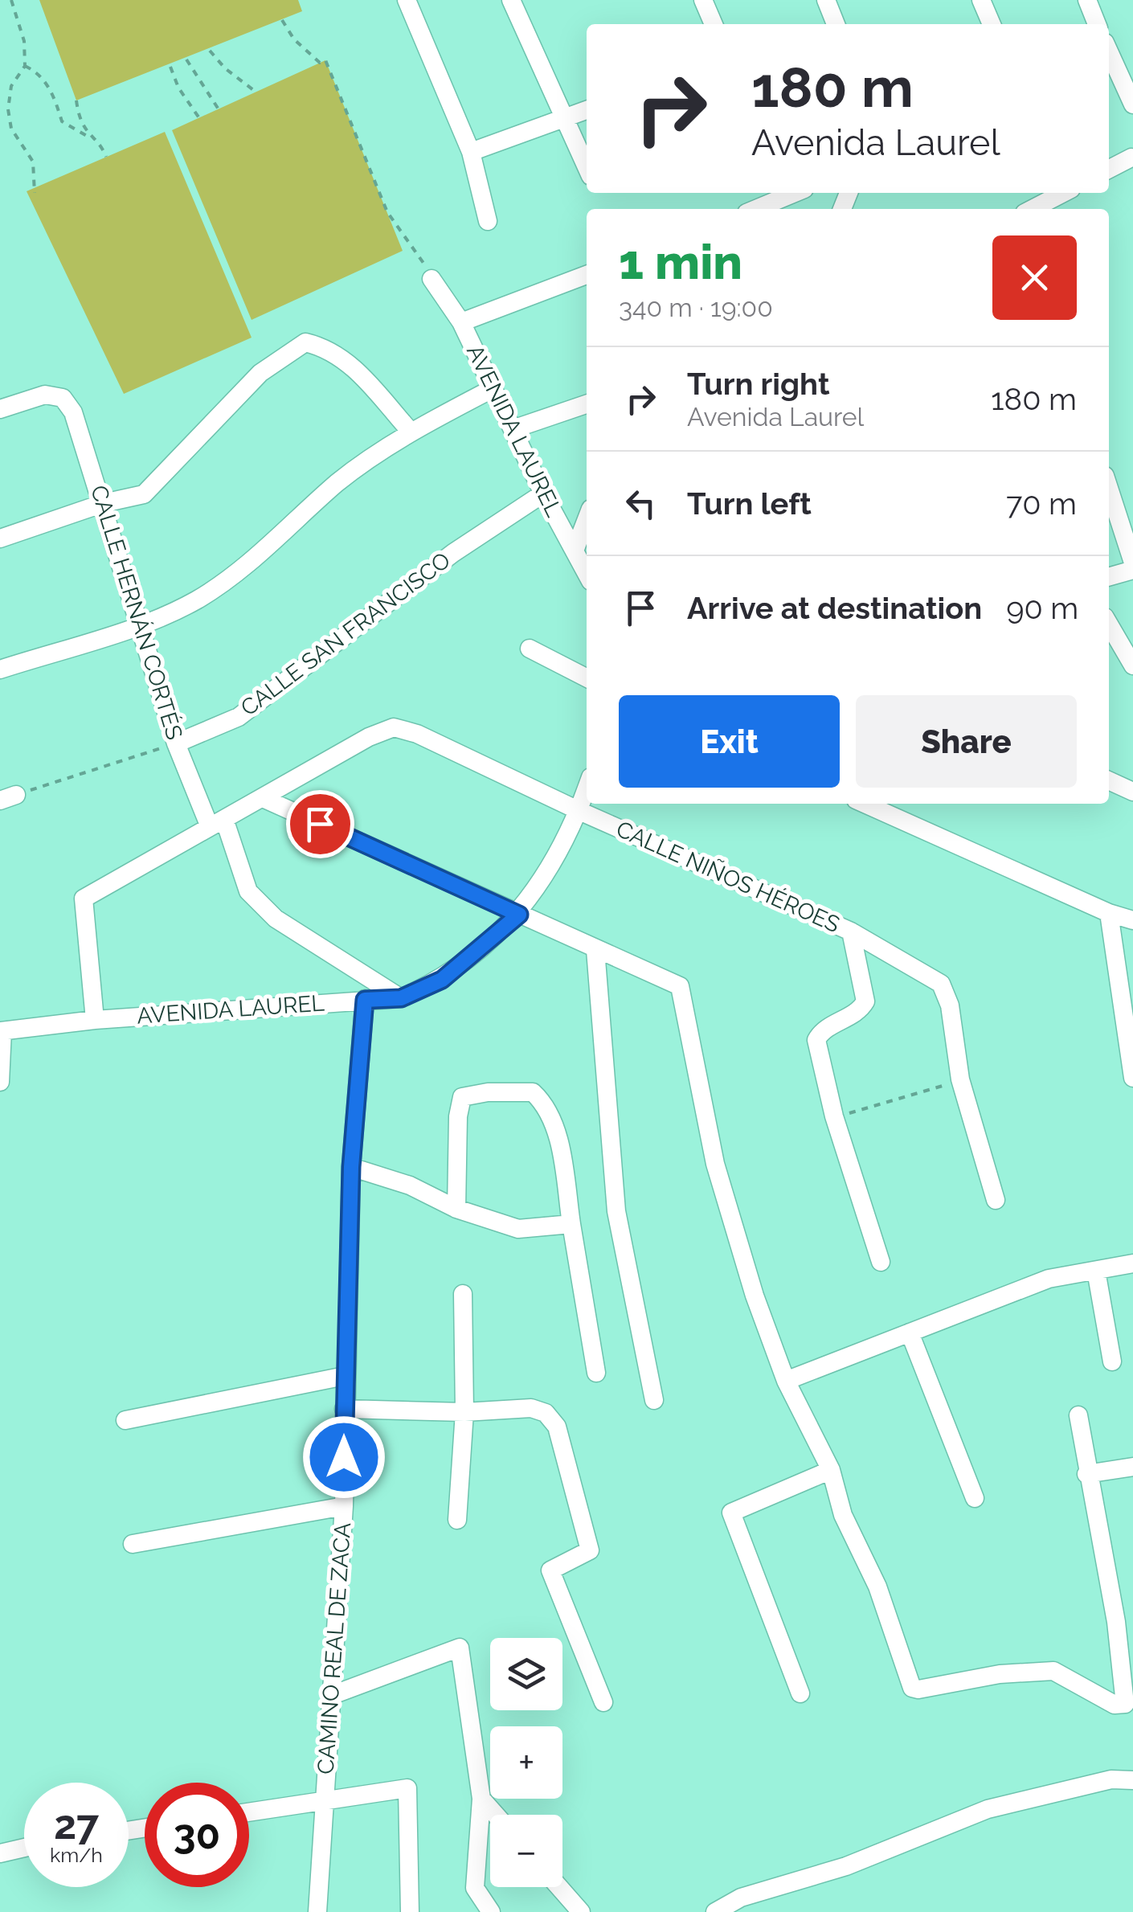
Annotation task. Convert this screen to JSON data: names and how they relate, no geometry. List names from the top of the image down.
{
  "streets": {
    "street": [
      "AVENIDA LAUREL",
      "CALLE HERNÁN CORTÉS",
      "CALLE SAN FRANCISCO",
      "CALLE NIÑOS HÉROES",
      "CAMINO REAL DE ZACA"
    ]
  },
  "crossings": [
    ["AVENIDA LAUREL", "CALLE HERNÁN CORTÉS"],
    ["AVENIDA LAUREL", "CALLE SAN FRANCISCO"],
    ["AVENIDA LAUREL", "CALLE NIÑOS HÉROES"],
    ["AVENIDA LAUREL", "CAMINO REAL DE ZACA"],
    ["CALLE HERNÁN CORTÉS", "CALLE SAN FRANCISCO"],
    ["CALLE HERNÁN CORTÉS", "CALLE NIÑOS HÉROES"]
  ],
  "page": {
    "turn": ["180 m", "Avenida Laurel"],
    "heading": ["1 min", "340 m · 19:00"],
    "list": [
      {
        "name": "Turn right",
        "note": "Avenida Laurel",
        "value": "180 m"
      },
      {
        "name": "Turn left",
        "value": "70 m"
      },
      {
        "name": "Arrive at destination",
        "value": "90 m"
      }
    ],
    "buttons": ["Exit", "Share"],
    "map_buttons": ["+", "−"],
    "speed": "27 km/h",
    "limit": "30"
  }
}
